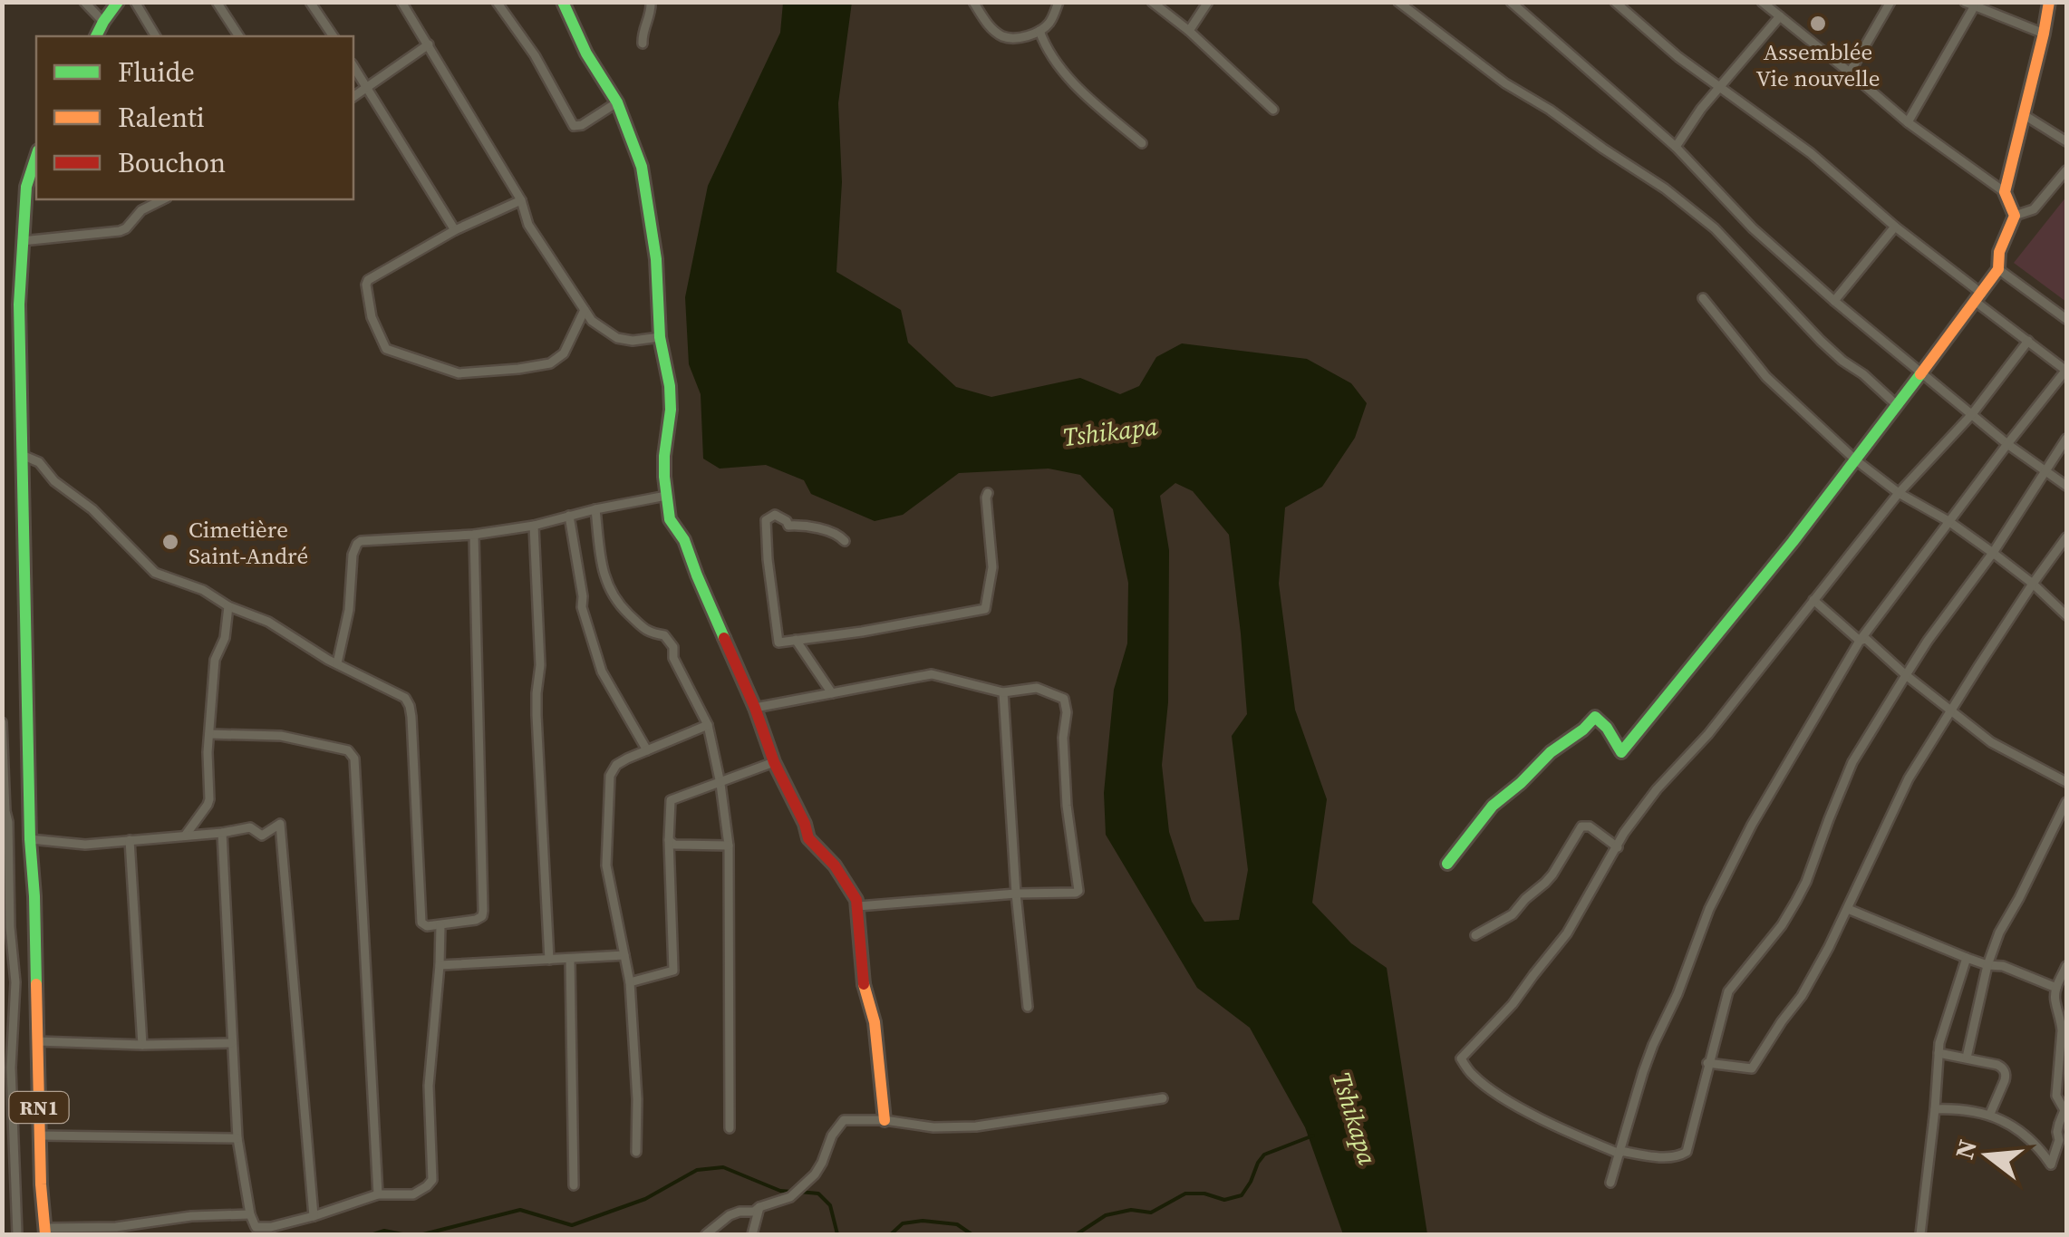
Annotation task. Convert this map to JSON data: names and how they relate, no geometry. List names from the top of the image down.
{
  "streets": {
    "main road": ["RN1"]
  },
  "water": ["Tshikapa"],
  "places": ["Assemblée Vie nouvelle", "Cimetière Saint-André"],
  "legend": ["Fluide", "Ralenti", "Bouchon"],
  "north": "left"
}
